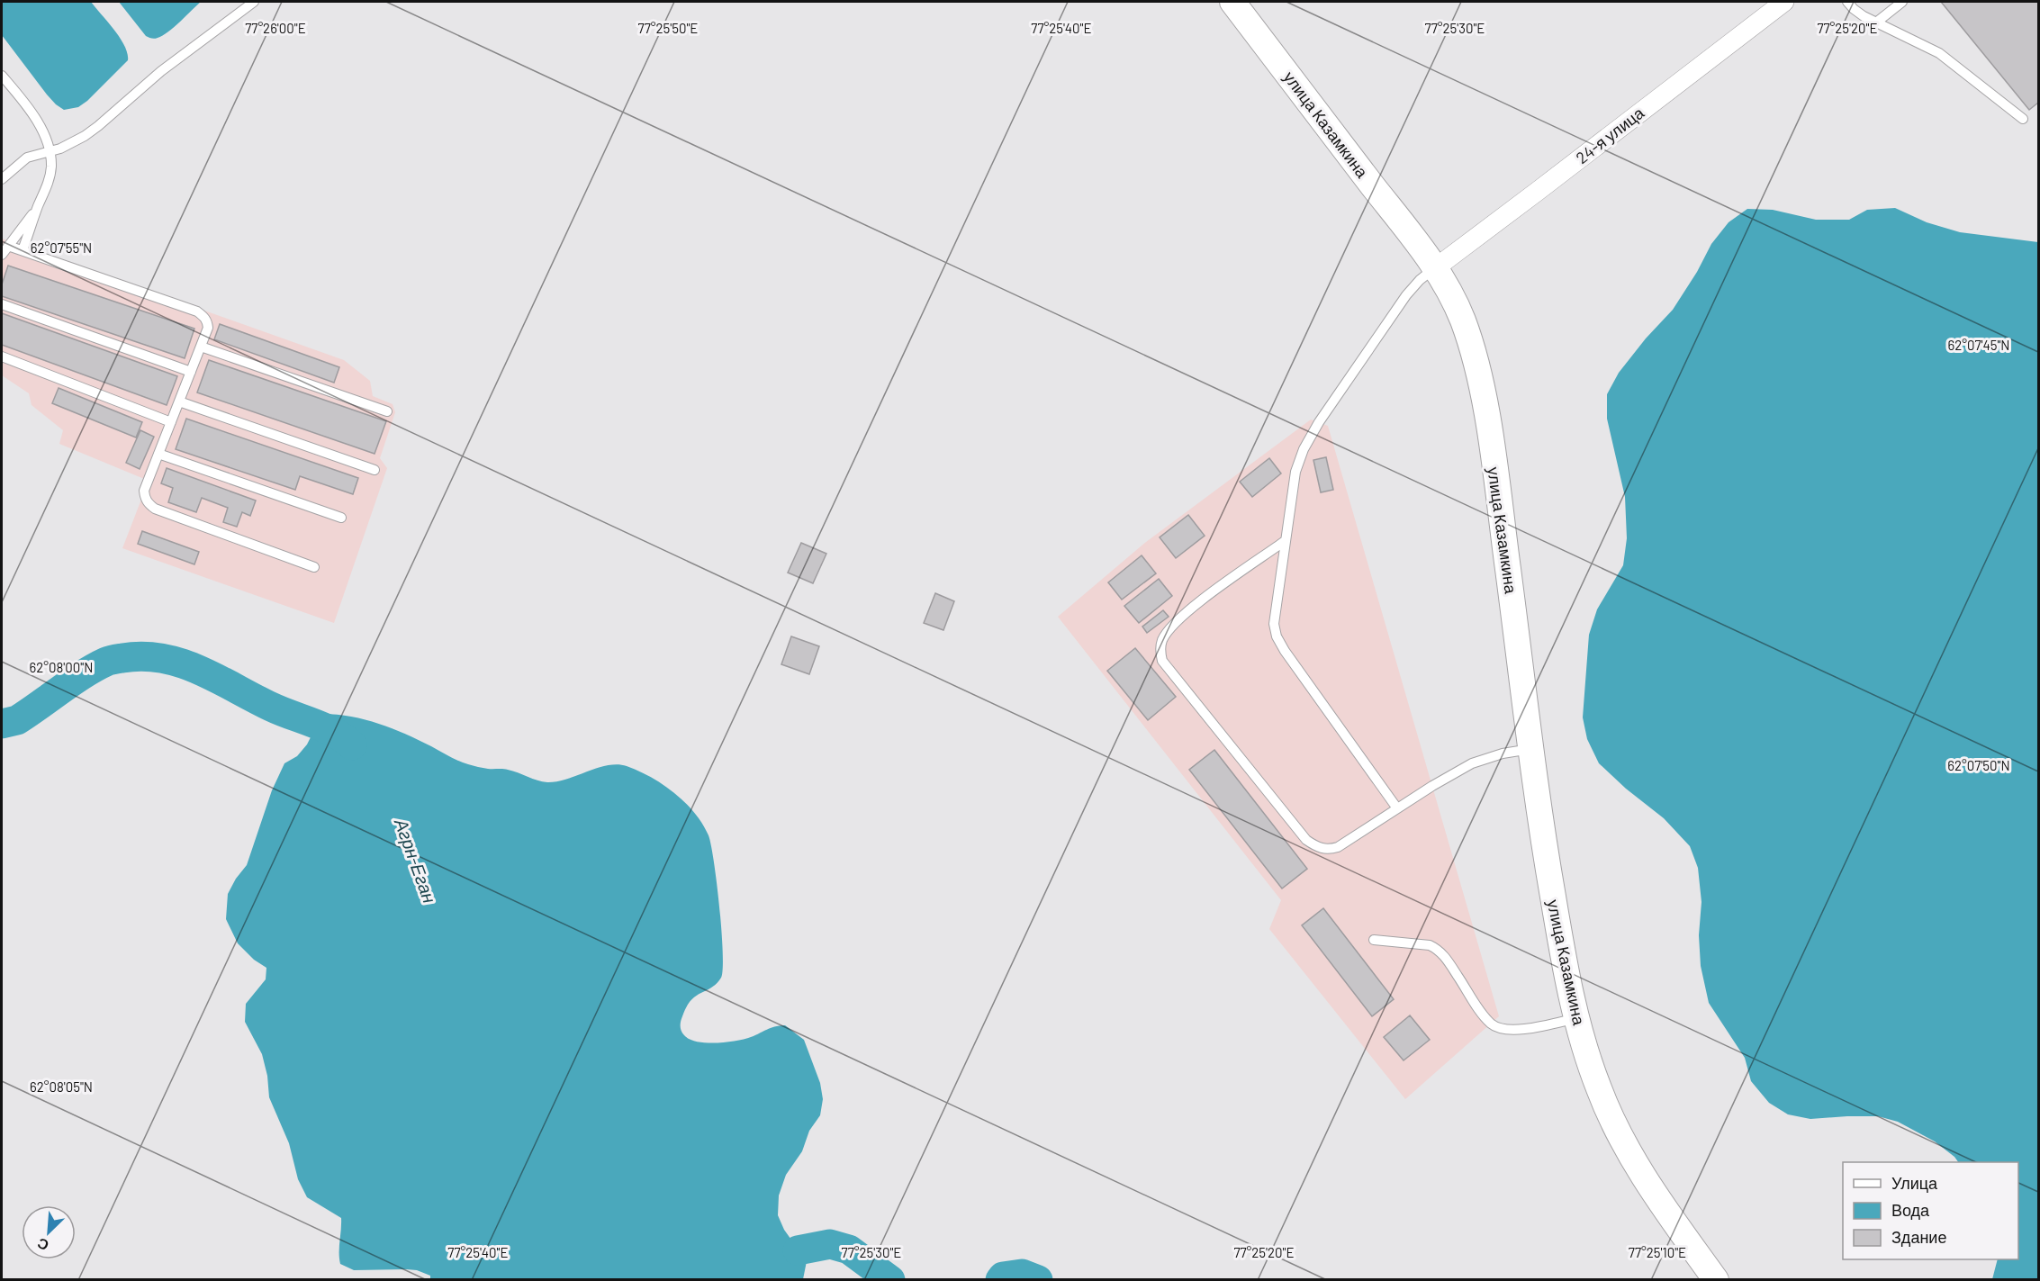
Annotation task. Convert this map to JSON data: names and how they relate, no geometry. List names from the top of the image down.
{
  "streets": {
    "main road": ["улица Казамкина"],
    "street": ["24-я улица"]
  },
  "crossings": [
    ["улица Казамкина", "24-я улица"]
  ],
  "water": ["Агрн-Еган"],
  "legend": ["Улица", "Вода", "Здание"],
  "north": "bottom left",
  "coordinates": [
    "77°26'00\"E",
    "77°25'50\"E",
    "77°25'40\"E",
    "77°25'30\"E",
    "77°25'20\"E",
    "62°07'55\"N",
    "62°07'45\"N",
    "62°08'00\"N",
    "62°07'50\"N",
    "62°08'05\"N",
    "77°25'10\"E"
  ]
}
